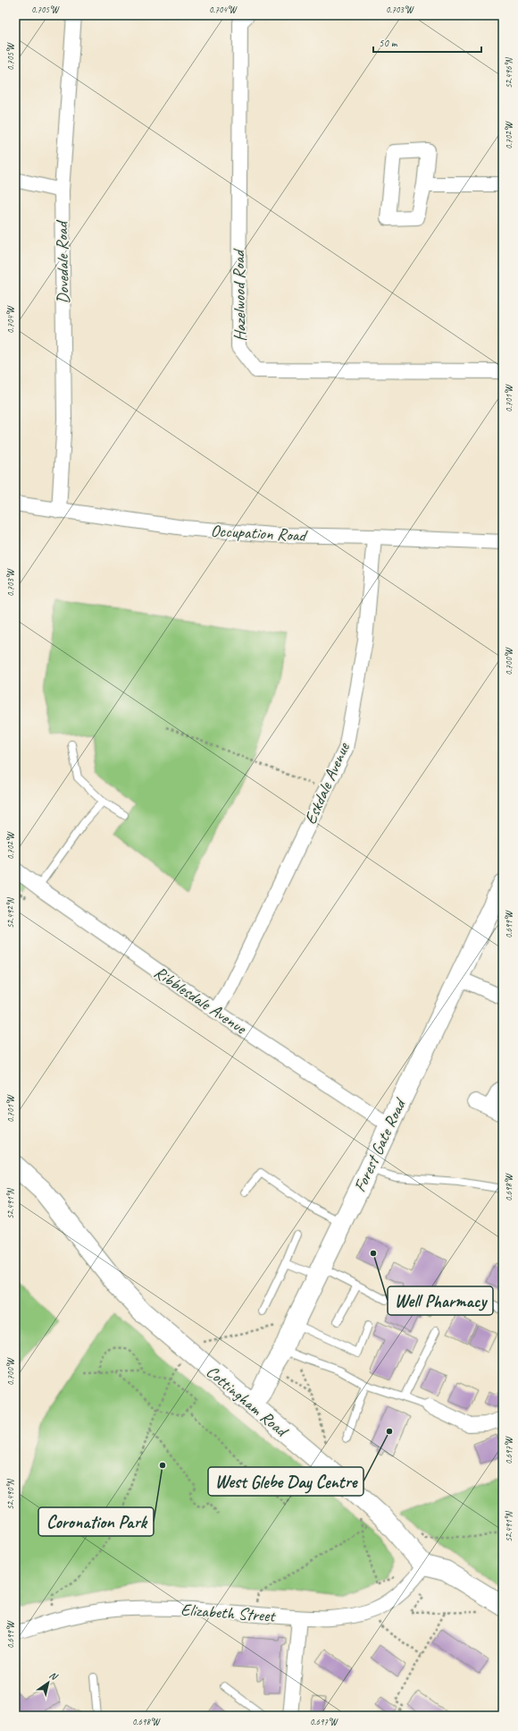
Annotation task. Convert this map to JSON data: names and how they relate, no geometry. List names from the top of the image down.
{
  "streets": {
    "street": [
      "Dovedale Road",
      "Hazelwood Road",
      "Occupation Road",
      "Eskdale Avenue",
      "Ribblesdale Avenue",
      "Forest Gate Road",
      "Cottingham Road",
      "Elizabeth Street"
    ]
  },
  "crossings": [
    ["Dovedale Road", "Occupation Road"],
    ["Occupation Road", "Eskdale Avenue"],
    ["Eskdale Avenue", "Ribblesdale Avenue"],
    ["Ribblesdale Avenue", "Forest Gate Road"],
    ["Forest Gate Road", "Cottingham Road"],
    ["Cottingham Road", "Elizabeth Street"]
  ],
  "places": ["Well Pharmacy", "West Glebe Day Centre", "Coronation Park"],
  "scale_bar": "50 m",
  "north": "top right",
  "coordinates": [
    "0.705°W",
    "0.704°W",
    "0.703°W",
    "52.496°N",
    "0.702°W",
    "0.701°W",
    "0.700°W",
    "52.492°N",
    "0.699°W",
    "0.698°W",
    "52.491°N",
    "0.697°W",
    "52.490°N"
  ]
}
